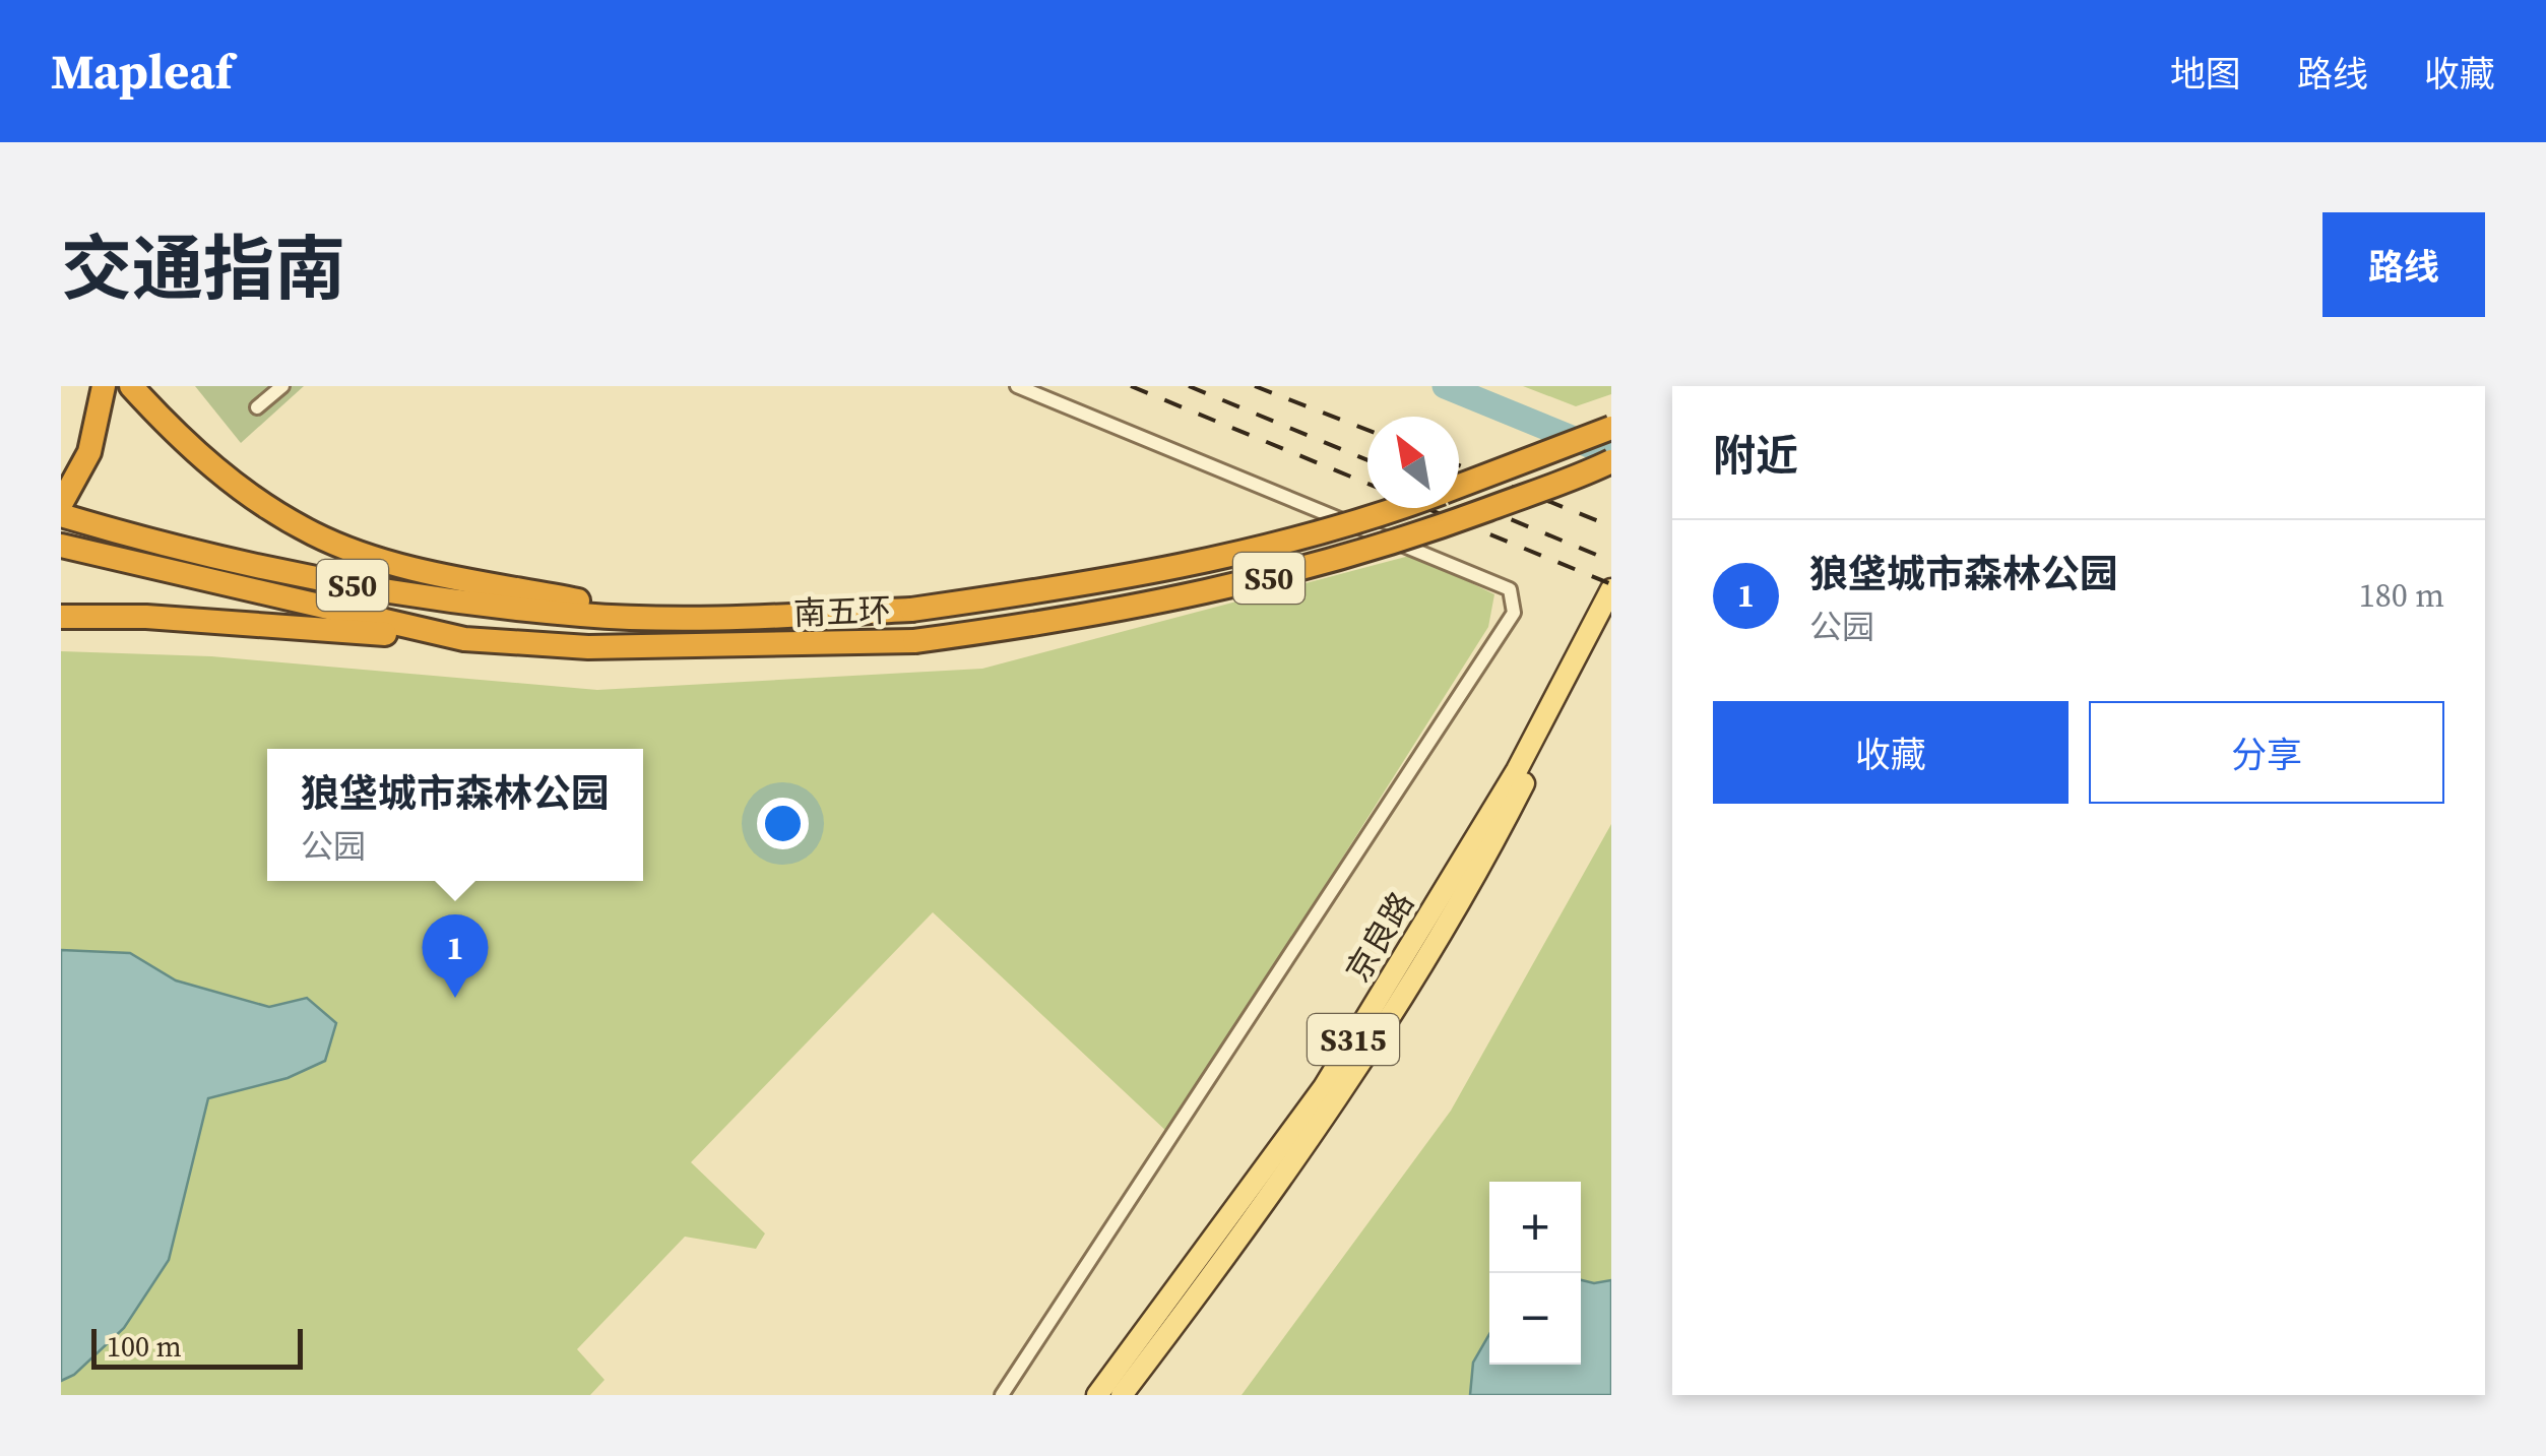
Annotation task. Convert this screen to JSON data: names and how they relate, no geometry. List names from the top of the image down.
{
  "streets": {
    "highway": ["S50", "南五环"],
    "main road": ["京良路", "S315"]
  },
  "scale_bar": "100 m",
  "north": "top left",
  "page": {
    "header": "Mapleaf",
    "nav": ["地图", "路线", "收藏"],
    "title": "交通指南",
    "buttons": [
      "路线",
      ["收藏", "分享"]
    ],
    "heading": "附近",
    "list": [
      {
        "mark": "1",
        "name": "狼垡城市森林公园",
        "note": "公园",
        "value": "180 m"
      }
    ],
    "popup": ["狼垡城市森林公园", "公园"],
    "pins": "1",
    "map_buttons": ["+", "−"],
    "scale": "100 m"
  }
}
